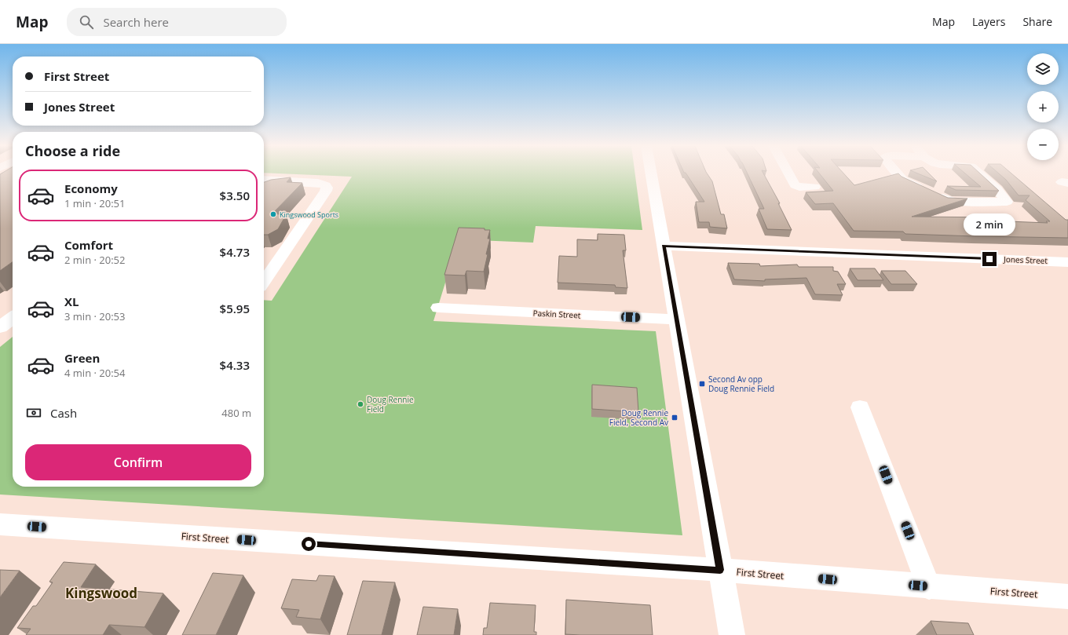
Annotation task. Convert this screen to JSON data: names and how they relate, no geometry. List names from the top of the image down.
{
  "streets": {
    "main road": ["Jones Street", "Paskin Street", "First Street"]
  },
  "districts": ["Kingswood"],
  "places": {
    "other": ["Kingswood Sports", "Doug Rennie Field"],
    "transit": ["Second Av opp Doug Rennie Field", "Doug Rennie Field, Second Av"]
  },
  "page": {
    "header": "Map",
    "search": "Search here",
    "nav": ["Map", "Layers", "Share"],
    "map_buttons": ["+", "−"],
    "banner": ["First Street", "Jones Street"],
    "heading": "Choose a ride",
    "list": [
      {
        "name": "Economy",
        "note": "1 min · 20:51",
        "value": "$3.50"
      },
      {
        "name": "Comfort",
        "note": "2 min · 20:52",
        "value": "$4.73"
      },
      {
        "name": "XL",
        "note": "3 min · 20:53",
        "value": "$5.95"
      },
      {
        "name": "Green",
        "note": "4 min · 20:54",
        "value": "$4.33"
      }
    ],
    "bubble": "2 min",
    "pay": ["Cash", "480 m"],
    "buttons": "Confirm"
  }
}
